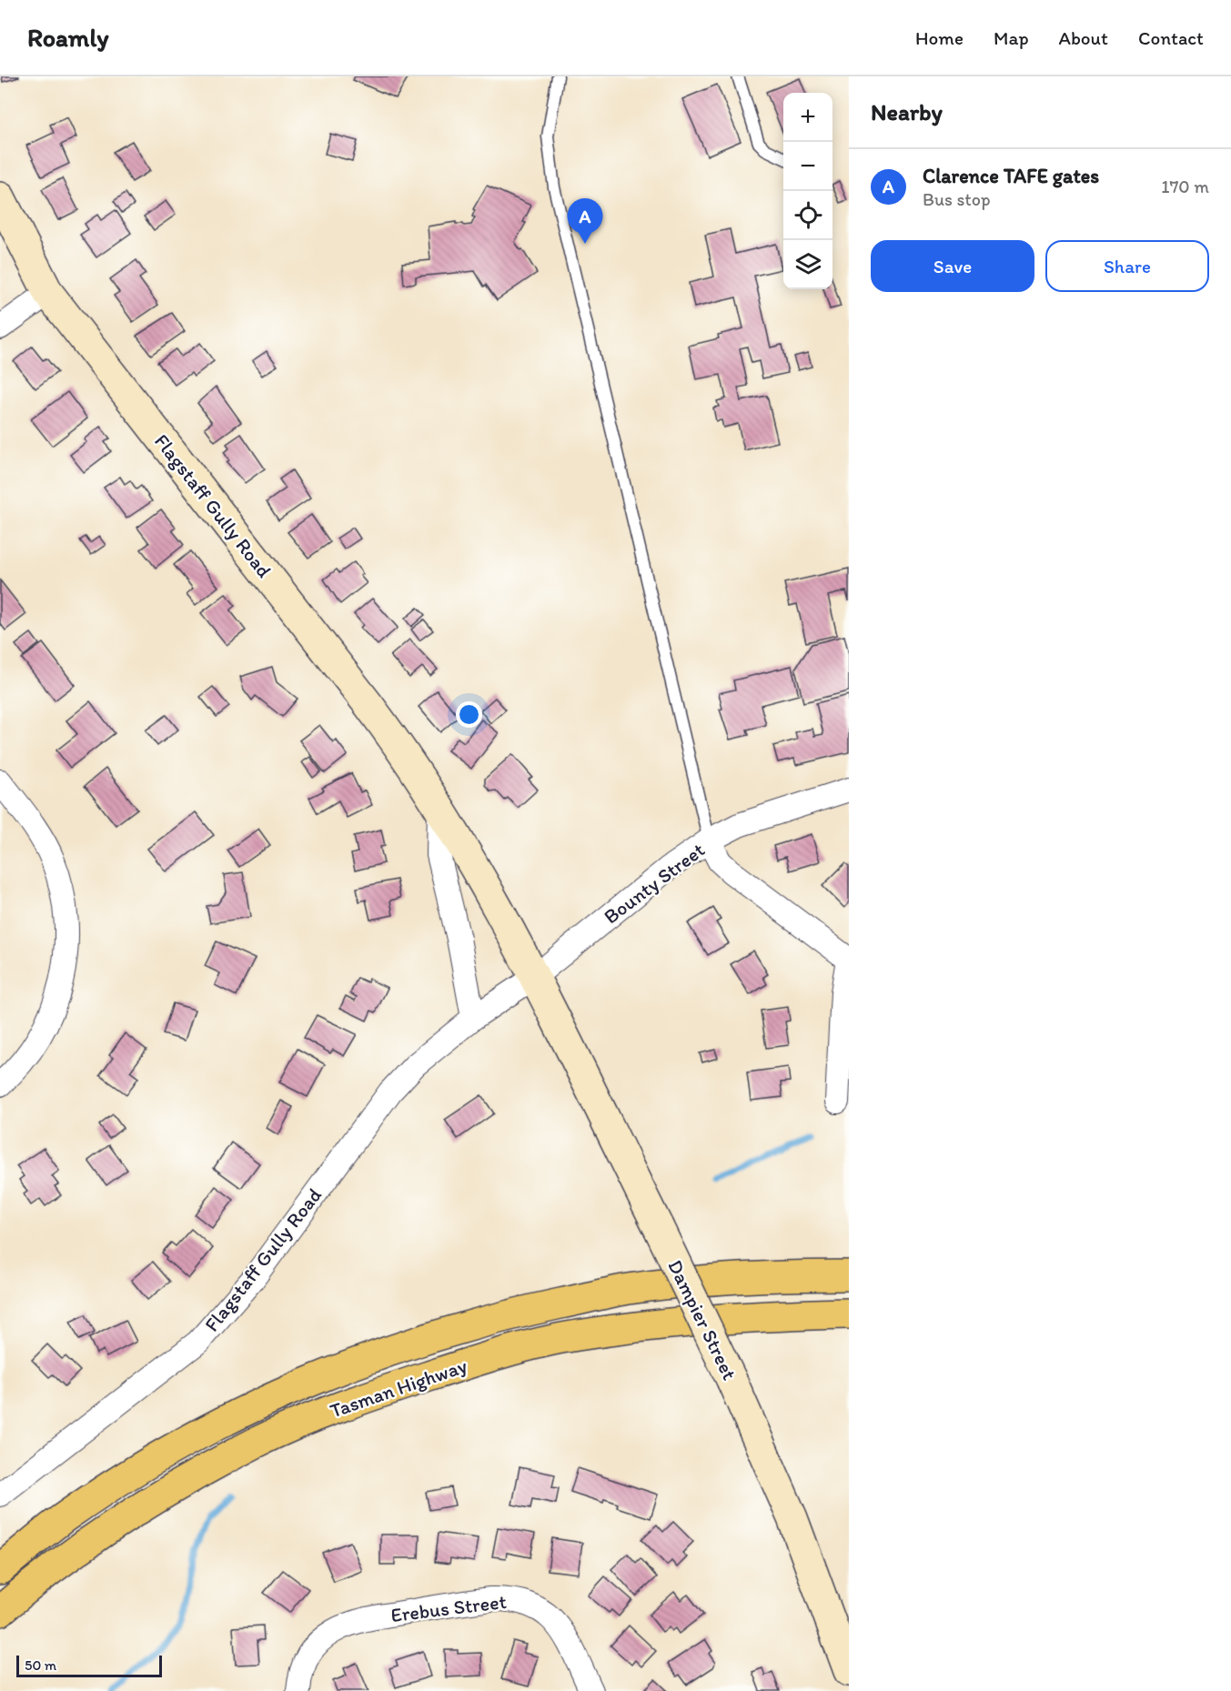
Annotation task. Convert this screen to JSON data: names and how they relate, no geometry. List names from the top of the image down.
{
  "streets": {
    "highway": ["Tasman Highway"],
    "street": [
      "Flagstaff Gully Road",
      "Bounty Street",
      "Dampier Street",
      "Erebus Street"
    ]
  },
  "crossings": [
    ["Flagstaff Gully Road", "Bounty Street"],
    ["Flagstaff Gully Road", "Dampier Street"],
    ["Bounty Street", "Dampier Street"]
  ],
  "scale_bar": "50 m",
  "page": {
    "header": "Roamly",
    "nav": [
      "Home",
      "Map",
      "About",
      "Contact"
    ],
    "heading": "Nearby",
    "map_buttons": ["+", "−"],
    "list": [
      {
        "mark": "A",
        "name": "Clarence TAFE gates",
        "note": "Bus stop",
        "value": "170 m"
      }
    ],
    "pins": "A",
    "buttons": ["Save", "Share"],
    "scale": "50 m"
  }
}
